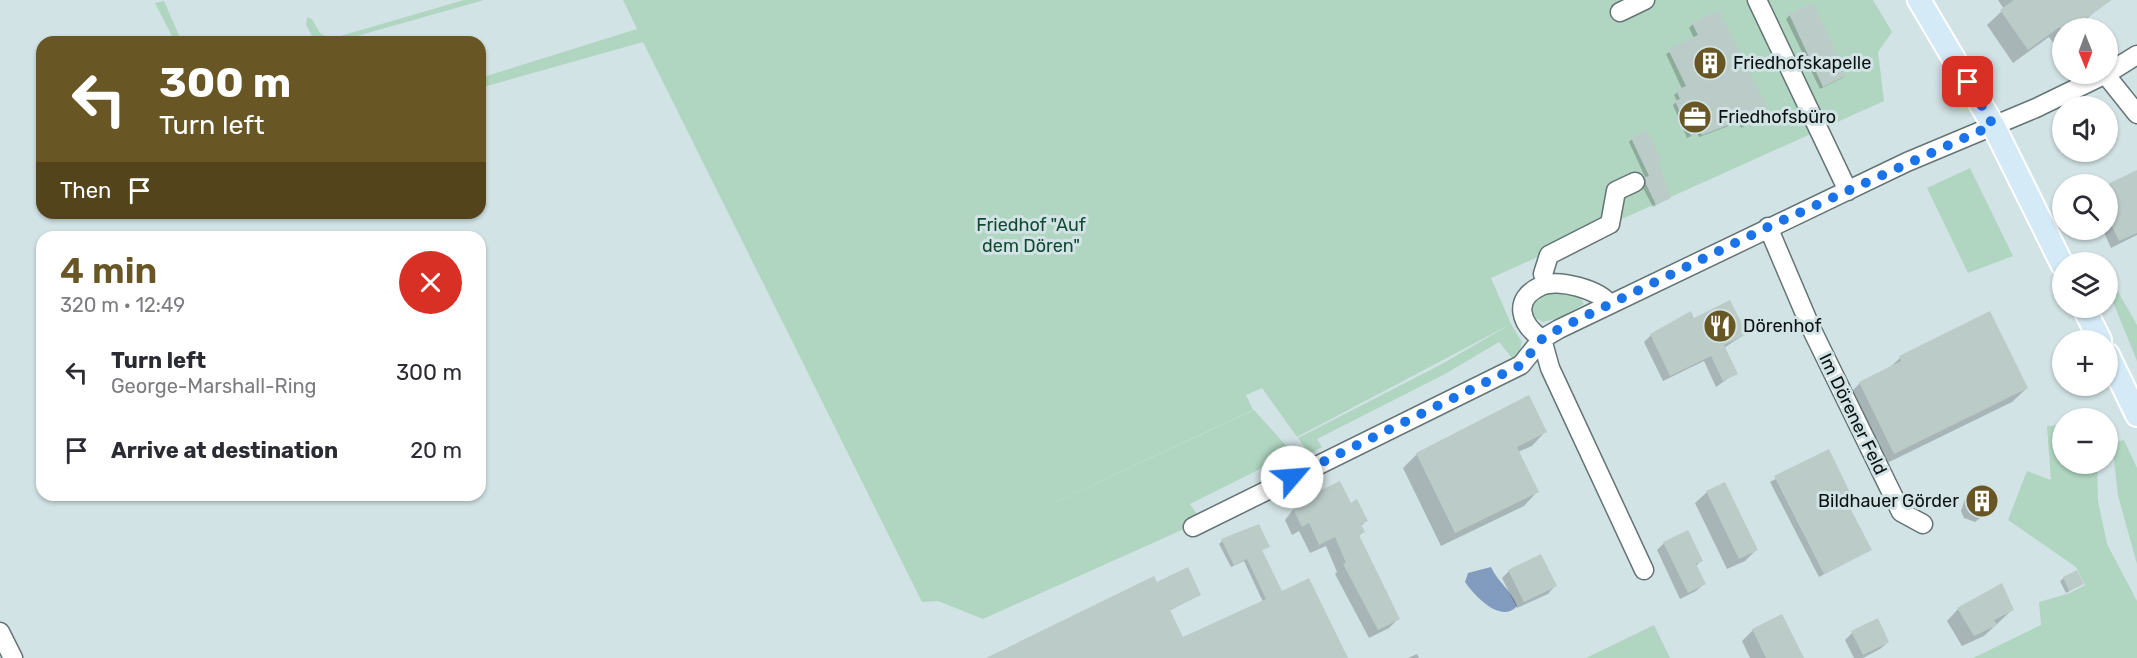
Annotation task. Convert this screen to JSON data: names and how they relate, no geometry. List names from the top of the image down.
{
  "streets": {
    "street": ["Im Dörener Feld"]
  },
  "parks": ["Friedhof \"Auf dem Dören\""],
  "places": {
    "building": ["Friedhofskapelle", "Bildhauer Görder"],
    "office": ["Friedhofsbüro"],
    "restaurant": ["Dörenhof"]
  },
  "north": "bottom",
  "page": {
    "map_buttons": ["+", "−"],
    "turn": ["300 m", "Turn left"],
    "then": "Then",
    "heading": ["4 min", "320 m · 12:49"],
    "list": [
      {
        "name": "Turn left",
        "note": "George-Marshall-Ring",
        "value": "300 m"
      },
      {
        "name": "Arrive at destination",
        "value": "20 m"
      }
    ]
  }
}
